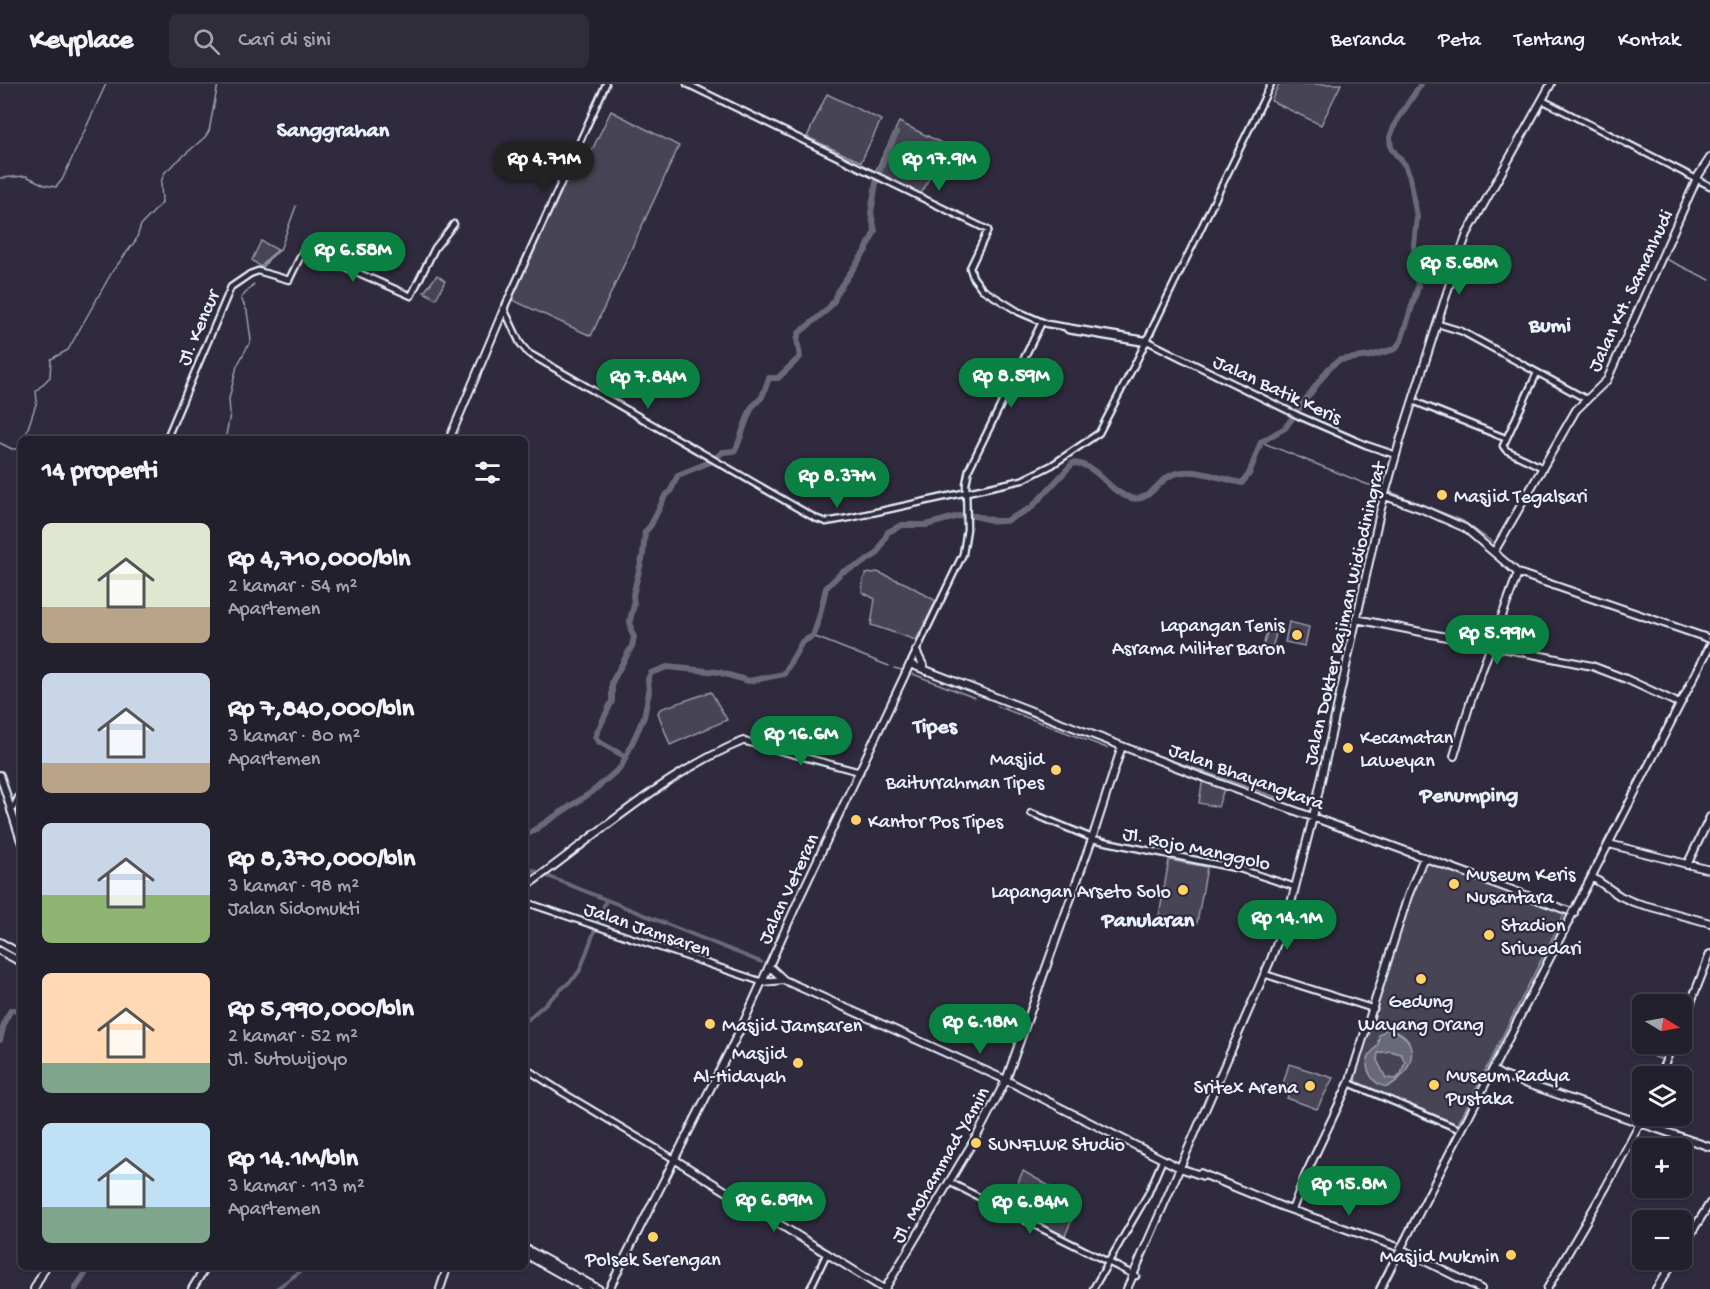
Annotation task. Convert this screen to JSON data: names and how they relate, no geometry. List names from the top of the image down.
{
  "streets": {
    "main road": [
      "Jalan KH. Samanhudi",
      "Jalan Dokter Rajiman Widiodiningrat",
      "Jalan Bhayangkara",
      "Jalan Veteran",
      "Jl. Mohammad Yamin"
    ],
    "street": [
      "Jl. Kencur",
      "Jalan Batik Keris",
      "Jl. Rojo Manggolo",
      "Jalan Jamsaren"
    ]
  },
  "crossings": [
    ["Jalan Batik Keris", "Jalan Dokter Rajiman Widiodiningrat"],
    ["Jalan Dokter Rajiman Widiodiningrat", "Jalan Bhayangkara"],
    ["Jalan Dokter Rajiman Widiodiningrat", "Jl. Rojo Manggolo"],
    ["Jalan Bhayangkara", "Jalan Veteran"],
    ["Jalan Bhayangkara", "Jl. Mohammad Yamin"],
    ["Jl. Rojo Manggolo", "Jl. Mohammad Yamin"],
    ["Jalan Veteran", "Jalan Jamsaren"]
  ],
  "districts": [
    "Sanggrahan",
    "Bumi",
    "Tipes",
    "Penumping",
    "Panularan"
  ],
  "places": [
    "Masjid Tegalsari",
    "Lapangan Tenis Asrama Militer Baron",
    "Kecamatan Laweyan",
    "Masjid Baiturrahman Tipes",
    "Kantor Pos Tipes",
    "Museum Keris Nusantara",
    "Lapangan Arseto Solo",
    "Stadion Sriwedari",
    "Gedung Wayang Orang",
    "Masjid Jamsaren",
    "Masjid Al-Hidayah",
    "Museum Radya Pustaka",
    "Sritex Arena",
    "SUNFLWR Studio",
    "Polsek Serengan",
    "Masjid Mukmin"
  ],
  "north": "right",
  "page": {
    "header": "Keyplace",
    "search": "Cari di sini",
    "nav": [
      "Beranda",
      "Peta",
      "Tentang",
      "Kontak"
    ],
    "price": [
      "Rp 4.71M",
      "Rp 17.9M",
      "Rp 6.58M",
      "Rp 5.68M",
      "Rp 8.59M",
      "Rp 7.84M",
      "Rp 8.37M",
      "Rp 5.99M",
      "Rp 16.6M",
      "Rp 14.1M",
      "Rp 6.18M",
      "Rp 15.8M",
      "Rp 6.89M",
      "Rp 6.84M"
    ],
    "heading": "14 properti",
    "list": [
      {
        "name": "Rp 4,710,000/bln",
        "note": "2 kamar · 54 m² · Apartemen"
      },
      {
        "name": "Rp 7,840,000/bln",
        "note": "3 kamar · 80 m² · Apartemen"
      },
      {
        "name": "Rp 8,370,000/bln",
        "note": "3 kamar · 98 m² · Jalan Sidomukti"
      },
      {
        "name": "Rp 5,990,000/bln",
        "note": "2 kamar · 52 m² · Jl. Sutowijoyo"
      },
      {
        "name": "Rp 14.1M/bln",
        "note": "3 kamar · 113 m² · Apartemen"
      }
    ],
    "map_buttons": ["+", "−"]
  }
}
